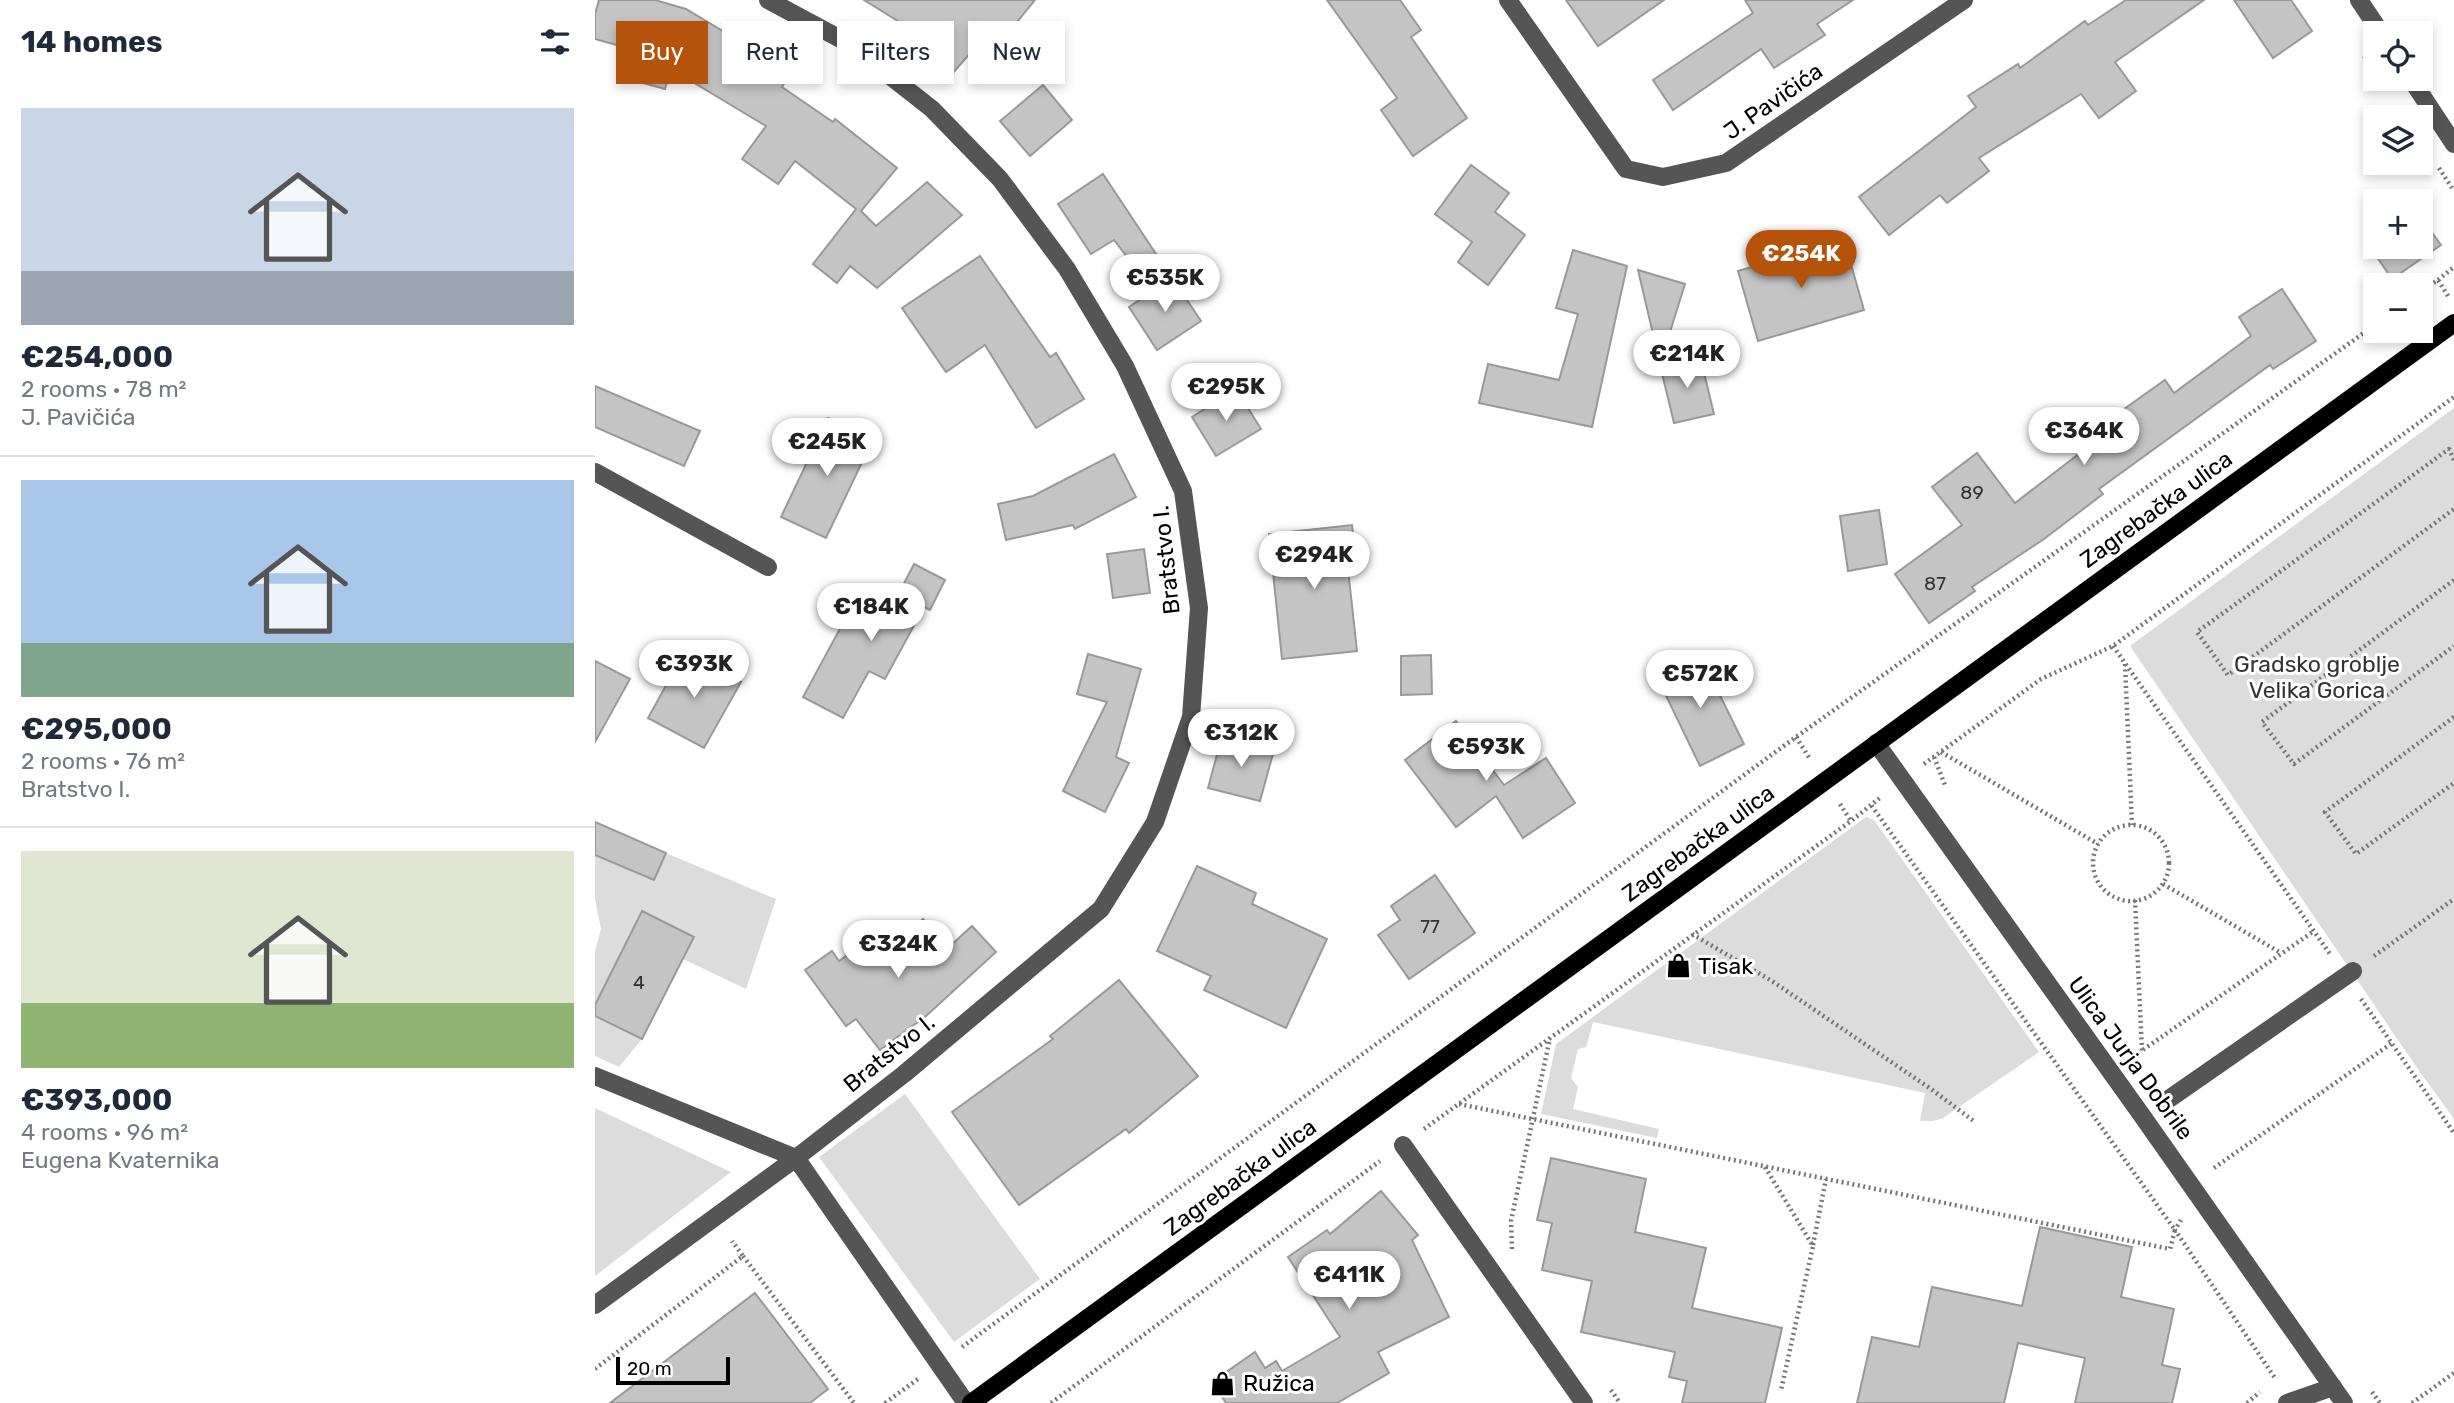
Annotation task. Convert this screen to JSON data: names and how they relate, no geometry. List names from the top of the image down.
{
  "streets": {
    "main road": ["Zagrebačka ulica"],
    "street": ["J. Pavičića", "Bratstvo I.", "Ulica Jurja Dobrile"]
  },
  "crossings": [
    ["Zagrebačka ulica", "Ulica Jurja Dobrile"]
  ],
  "parks": ["Gradsko groblje Velika Gorica"],
  "places": {
    "shop": ["Tisak", "Ružica"]
  },
  "house_numbers": [
    "89",
    "87",
    "77",
    "4"
  ],
  "scale_bar": "20 m",
  "page": {
    "heading": "14 homes",
    "map_buttons": ["+", "−"],
    "chip": [
      "Buy",
      "Rent",
      "Filters",
      "New"
    ],
    "list": [
      {
        "name": "€254,000",
        "note": "2 rooms · 78 m² · J. Pavičića"
      },
      {
        "name": "€295,000",
        "note": "2 rooms · 76 m² · Bratstvo I."
      },
      {
        "name": "€393,000",
        "note": "4 rooms · 96 m² · Eugena Kvaternika"
      }
    ],
    "price": [
      "€254K",
      "€535K",
      "€214K",
      "€295K",
      "€364K",
      "€245K",
      "€294K",
      "€184K",
      "€393K",
      "€572K",
      "€312K",
      "€593K",
      "€324K",
      "€411K"
    ],
    "scale": "20 m"
  }
}
